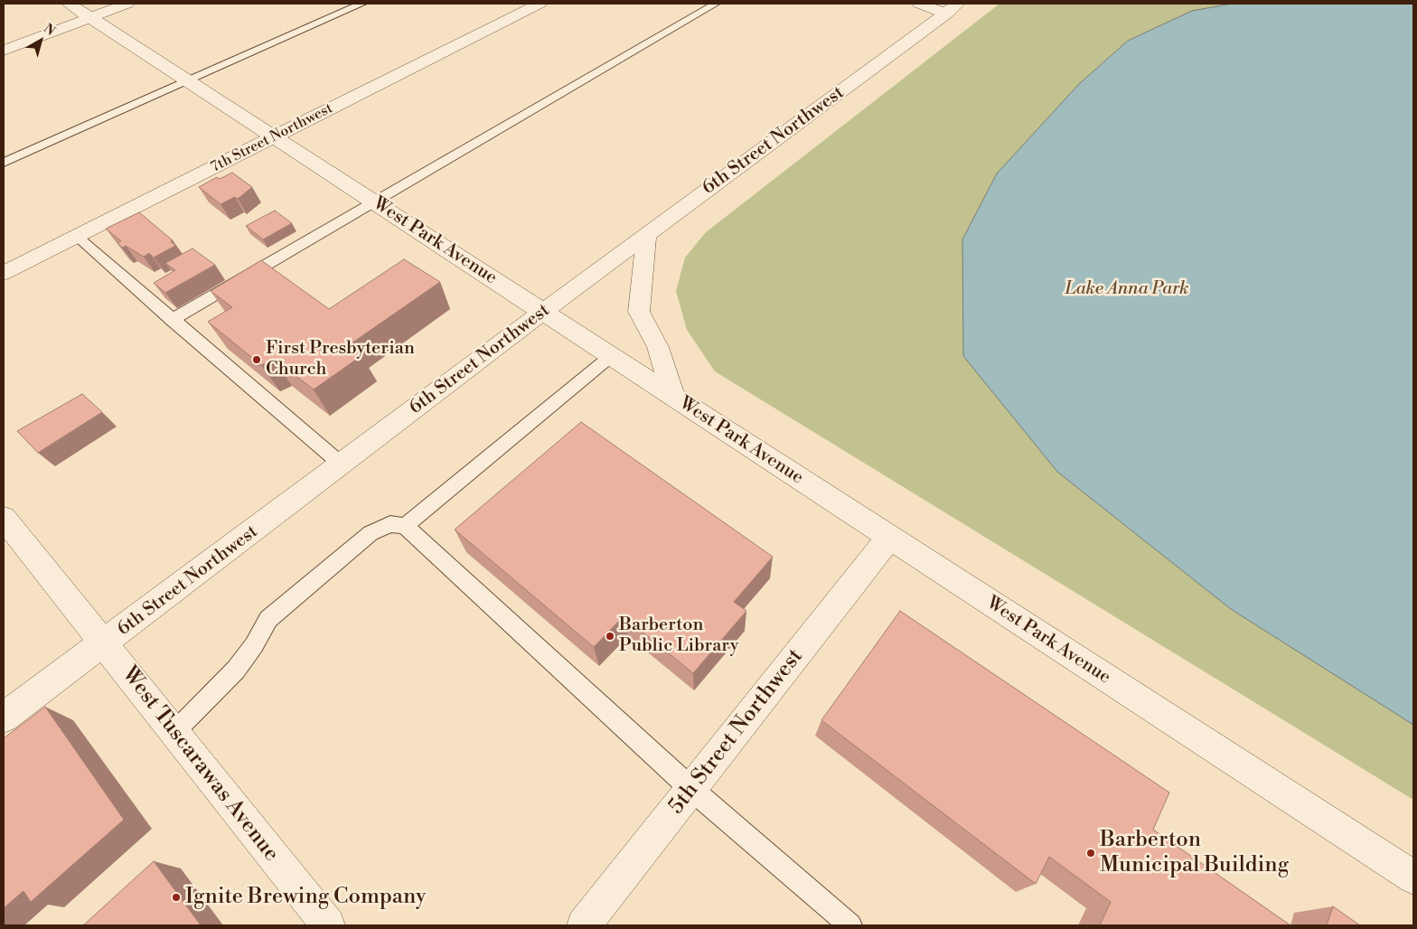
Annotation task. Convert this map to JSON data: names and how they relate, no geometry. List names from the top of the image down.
{
  "streets": {
    "street": [
      "7th Street Northwest",
      "6th Street Northwest",
      "West Park Avenue",
      "5th Street Northwest",
      "West Tuscarawas Avenue"
    ]
  },
  "crossings": [
    ["7th Street Northwest", "West Park Avenue"],
    ["6th Street Northwest", "West Park Avenue"],
    ["6th Street Northwest", "West Tuscarawas Avenue"],
    ["West Park Avenue", "5th Street Northwest"]
  ],
  "parks": ["Lake Anna Park"],
  "places": [
    "First Presbyterian Church",
    "Barberton Public Library",
    "Barberton Municipal Building",
    "Ignite Brewing Company"
  ],
  "north": "top right"
}
